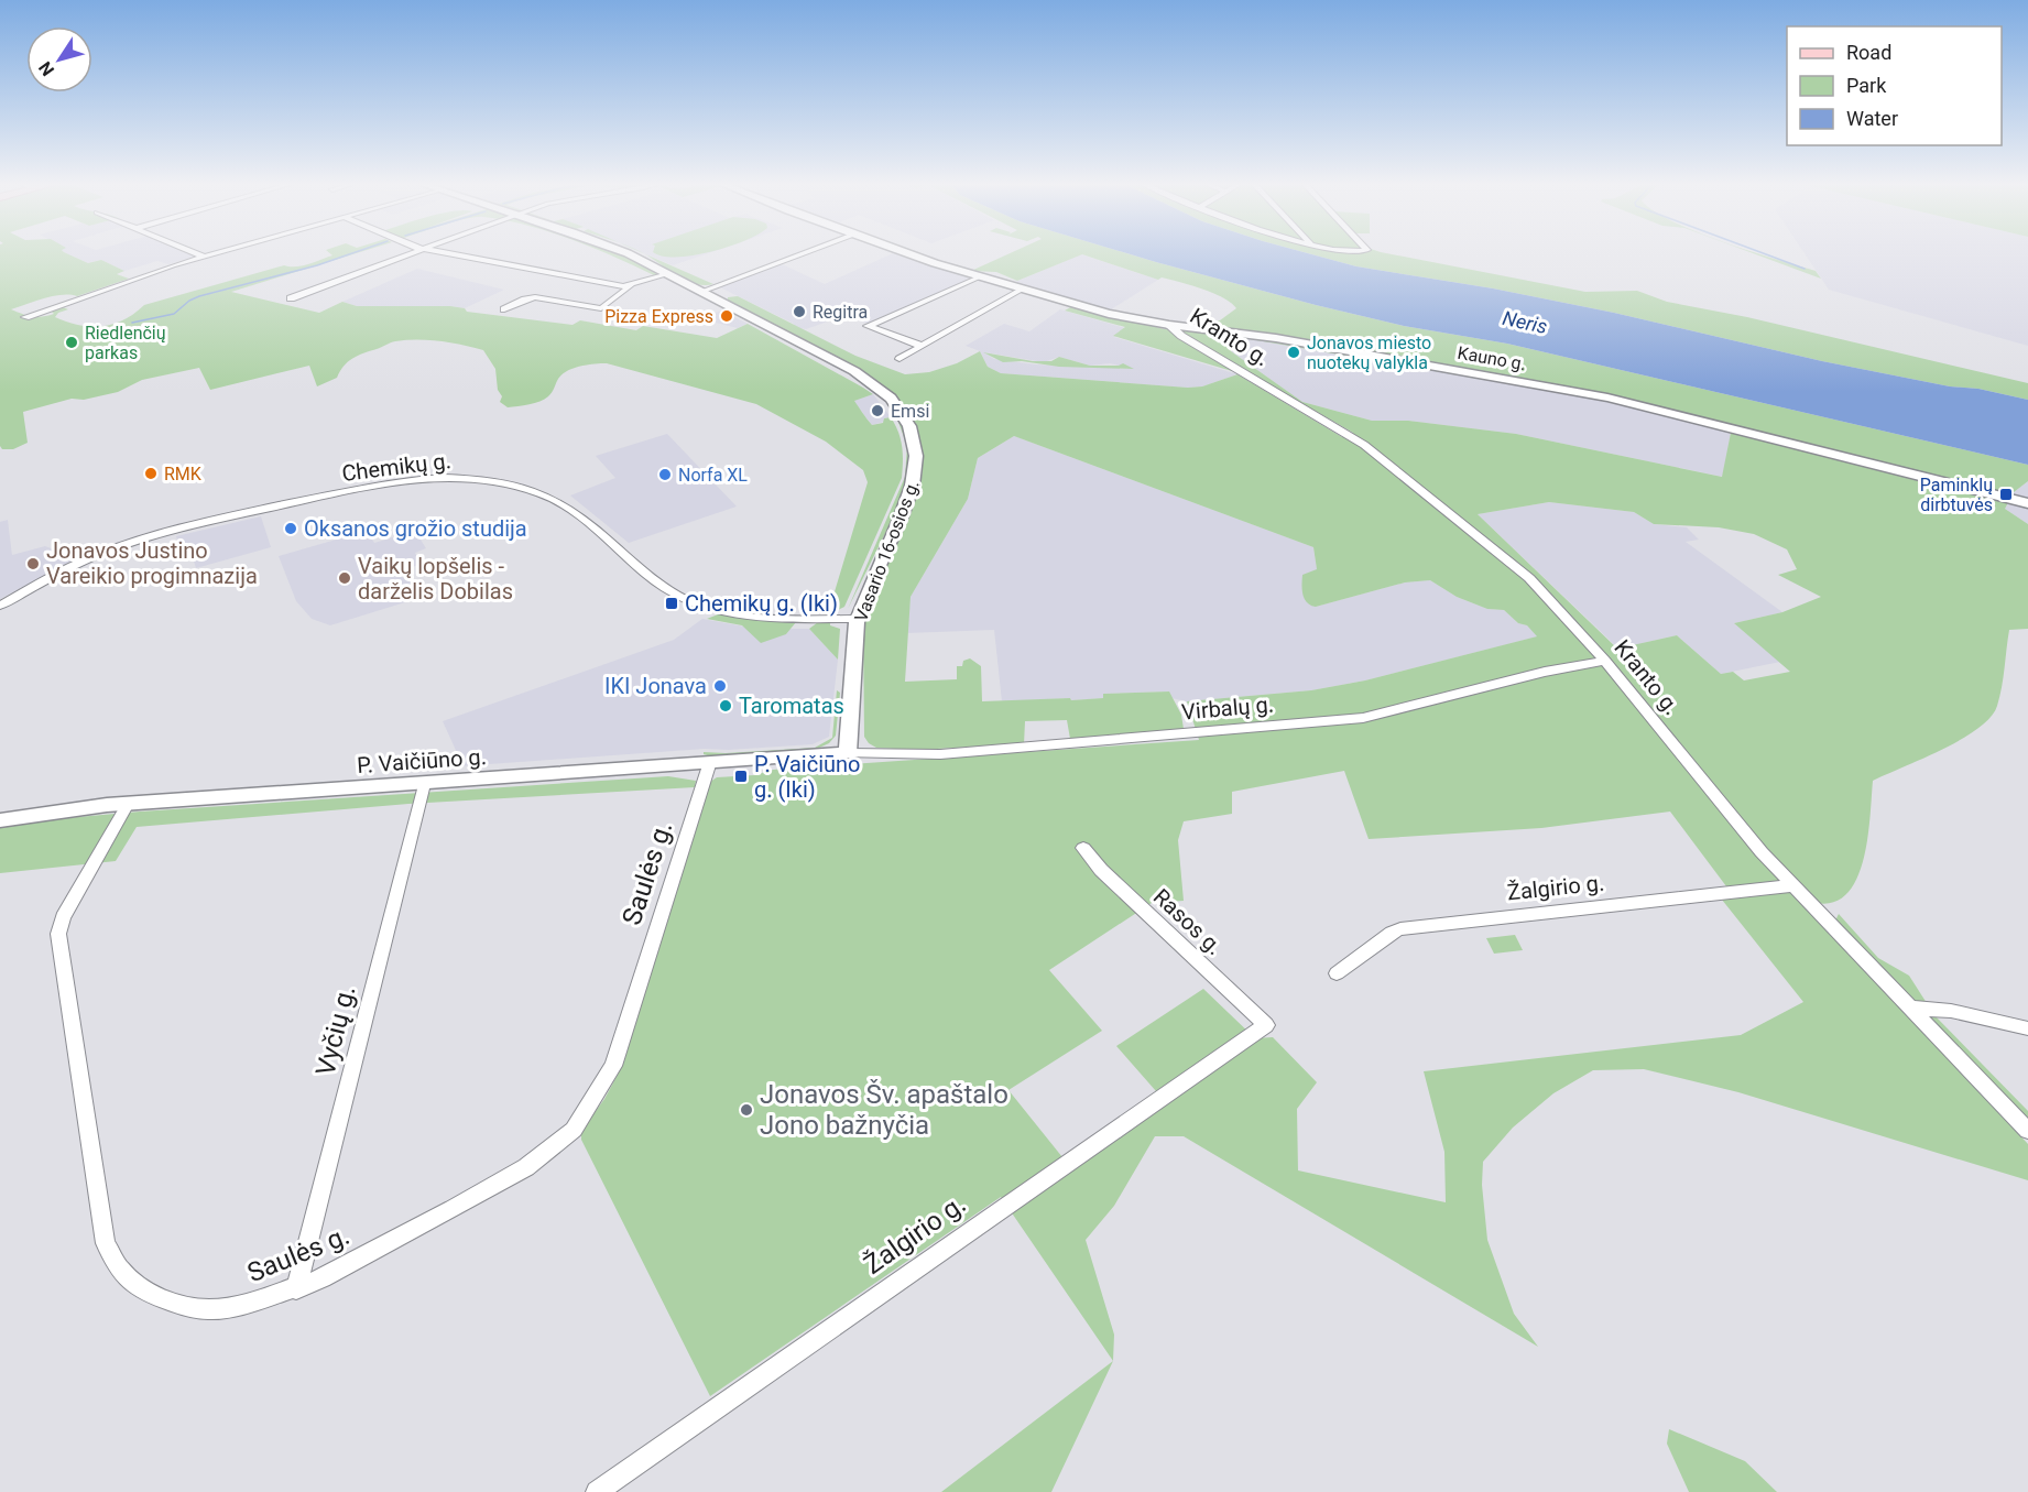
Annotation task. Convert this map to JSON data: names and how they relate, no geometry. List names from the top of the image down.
{
  "streets": {
    "main road": ["Kauno g.", "Vasario 16-osios g.", "P. Vaičiūno g."],
    "street": [
      "Kranto g.",
      "Chemikų g.",
      "Virbalų g.",
      "Saulės g.",
      "Žalgirio g.",
      "Rasos g.",
      "Vyčių g."
    ]
  },
  "crossings": [
    ["Kranto g.", "Kauno g."],
    ["Kranto g.", "Virbalų g."],
    ["Kranto g.", "Žalgirio g."],
    ["Chemikų g.", "Vasario 16-osios g."],
    ["Vasario 16-osios g.", "Virbalų g."],
    ["Vasario 16-osios g.", "P. Vaičiūno g."],
    ["Virbalų g.", "P. Vaičiūno g."],
    ["P. Vaičiūno g.", "Saulės g."],
    ["P. Vaičiūno g.", "Vyčių g."],
    ["Saulės g.", "Vyčių g."],
    ["Žalgirio g.", "Rasos g."]
  ],
  "water": ["Neris"],
  "places": {
    "other": [
      "Regitra",
      "Pizza Express",
      "Riedlenčių parkas",
      "Jonavos miesto nuotekų valykla",
      "Emsi",
      "RMK",
      "Norfa XL",
      "Oksanos grožio studija",
      "Jonavos Justino Vareikio progimnazija",
      "Vaikų lopšelis - darželis Dobilas",
      "IKI Jonava",
      "Taromatas",
      "Jonavos Šv. apaštalo Jono bažnyčia"
    ],
    "transit": ["Paminklų dirbtuvės", "Chemikų g. (Iki)", "P. Vaičiūno g. (Iki)"]
  },
  "legend": ["Road", "Park", "Water"],
  "north": "bottom left"
}
